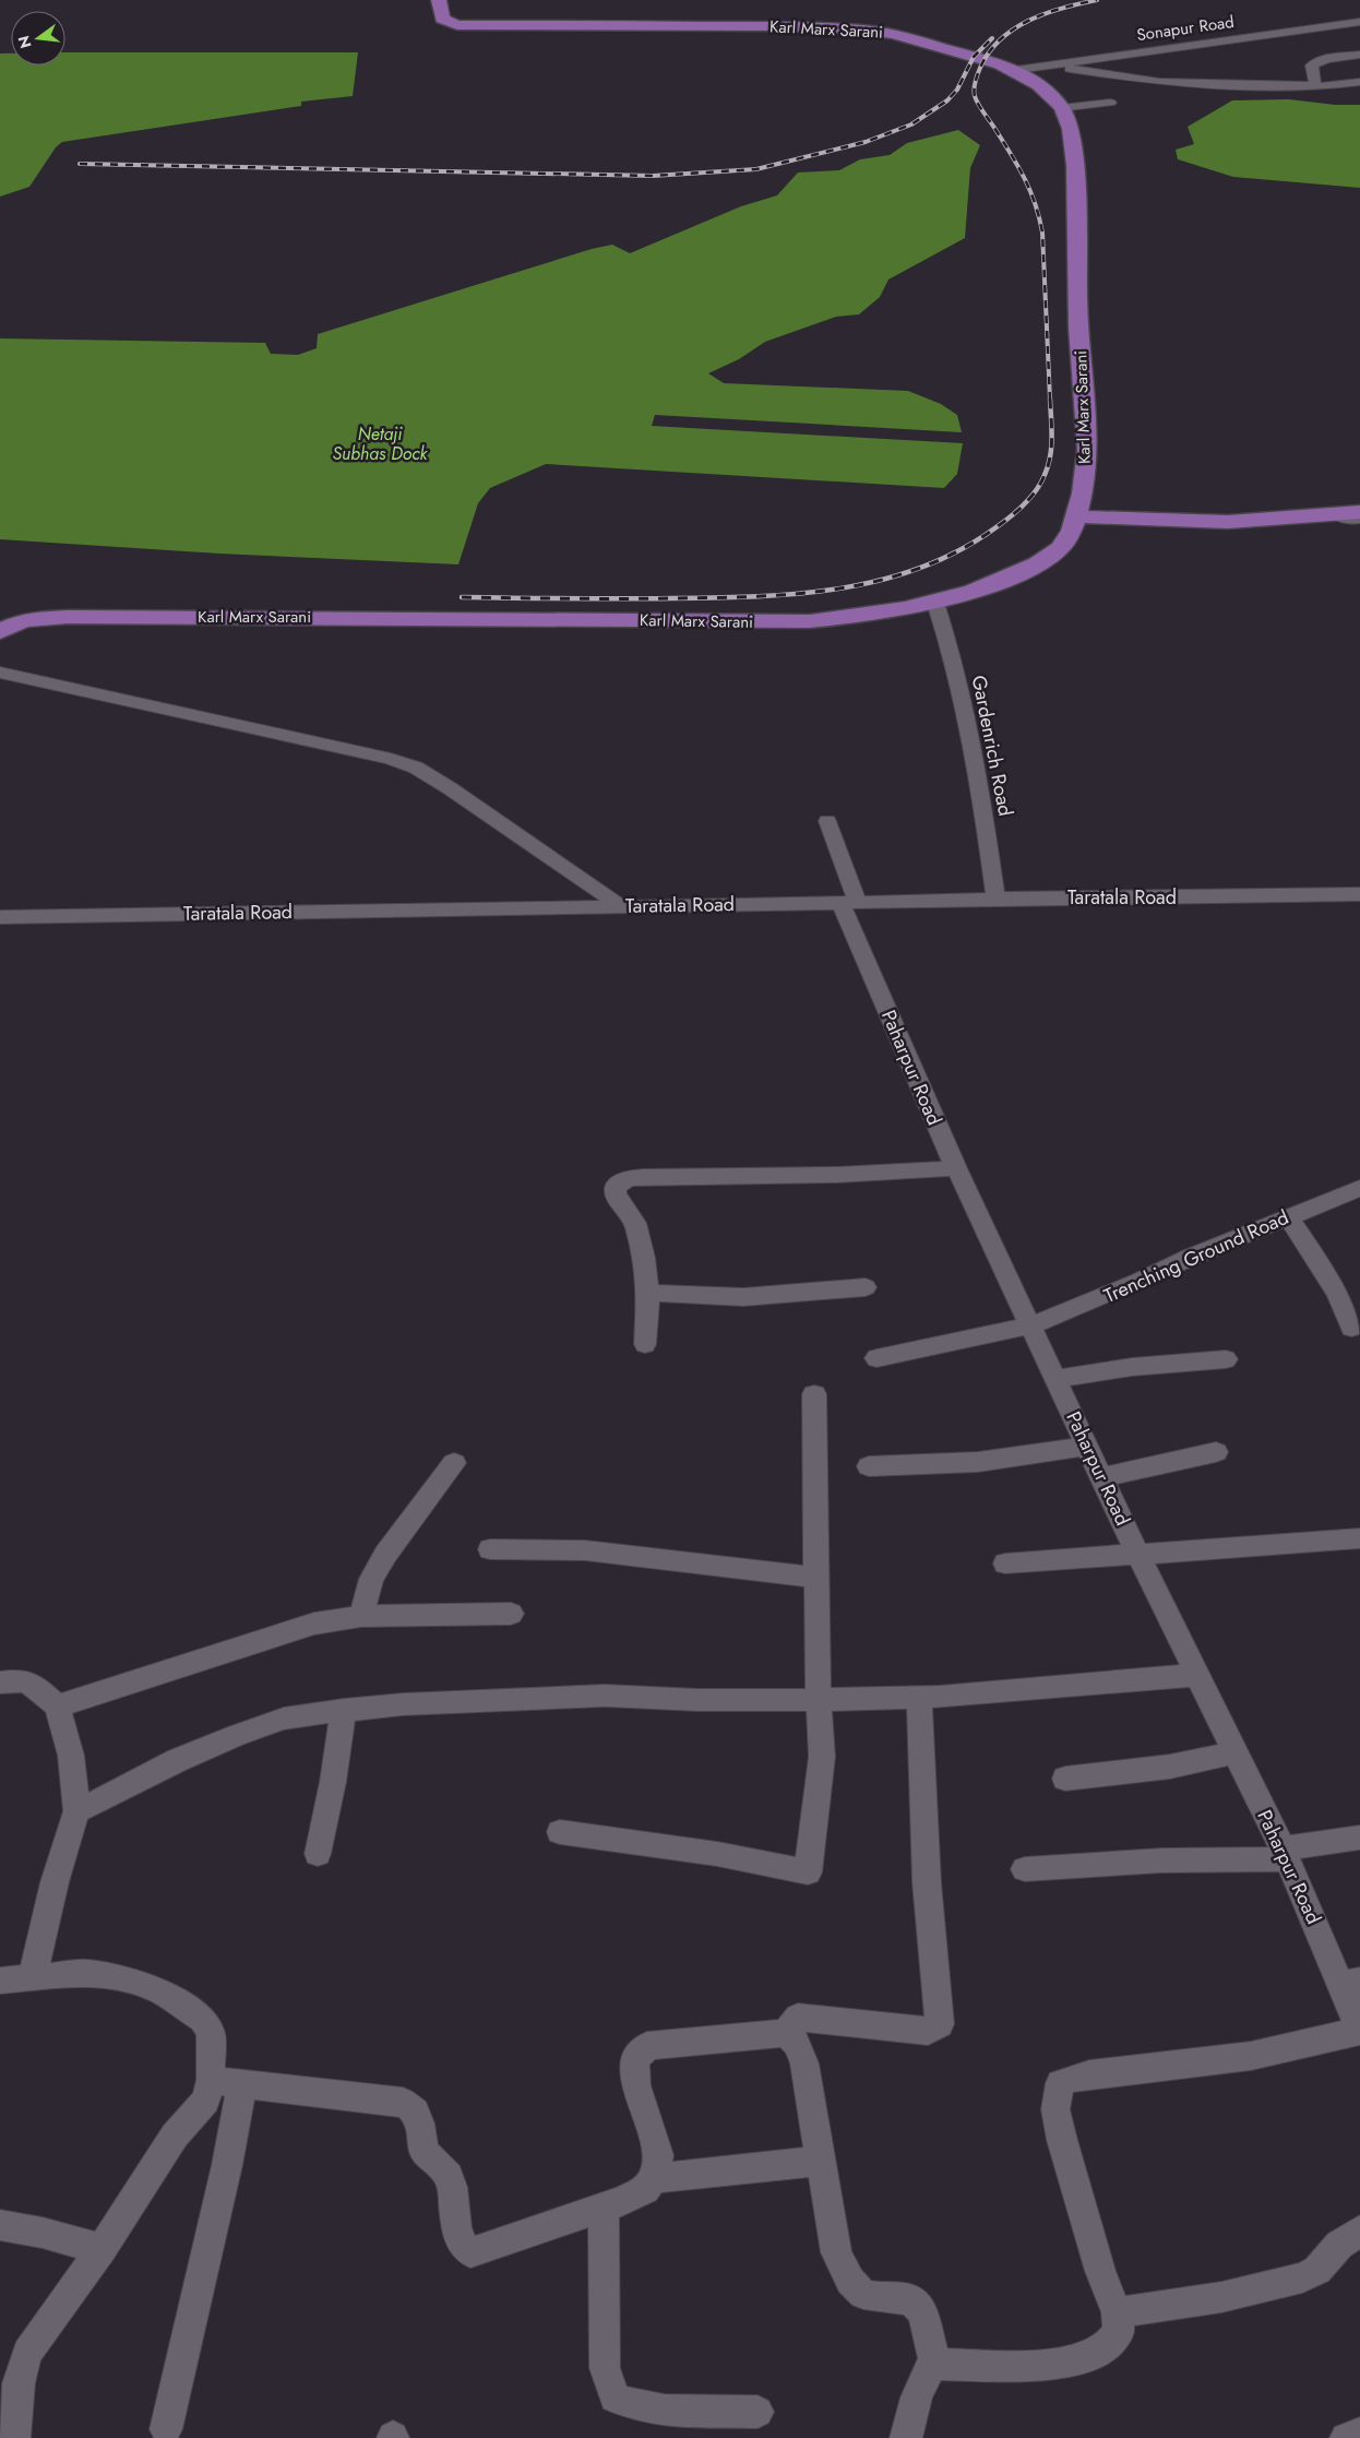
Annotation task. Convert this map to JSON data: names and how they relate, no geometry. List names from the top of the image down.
{
  "streets": {
    "main road": ["Karl Marx Sarani"],
    "street": [
      "Sonapur Road",
      "Gardenrich Road",
      "Taratala Road",
      "Paharpur Road",
      "Trenching Ground Road"
    ]
  },
  "crossings": [
    ["Sonapur Road", "Karl Marx Sarani"],
    ["Karl Marx Sarani", "Gardenrich Road"],
    ["Gardenrich Road", "Taratala Road"],
    ["Taratala Road", "Paharpur Road"],
    ["Paharpur Road", "Trenching Ground Road"]
  ],
  "water": ["Netaji Subhas Dock"],
  "north": "left"
}
